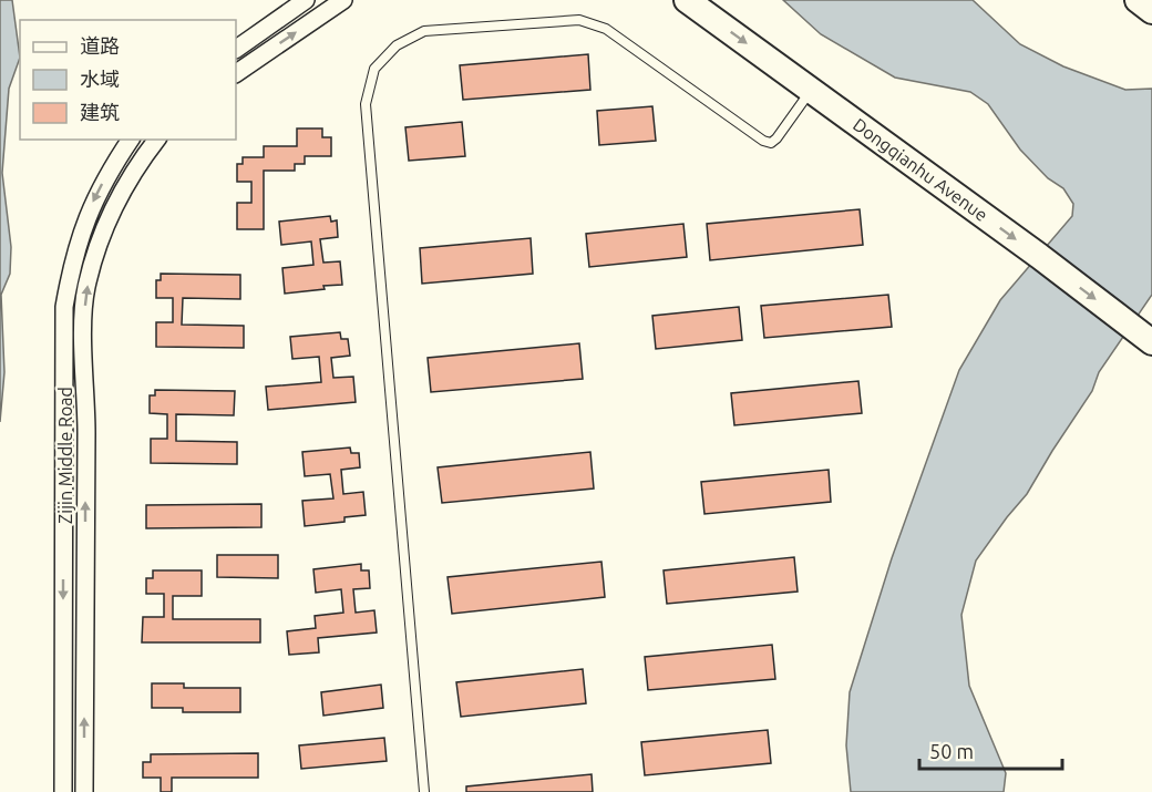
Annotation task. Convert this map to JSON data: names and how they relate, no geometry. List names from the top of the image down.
{
  "streets": {
    "main road": ["Dongqianhu Avenue"],
    "street": ["Zijin Middle Road"]
  },
  "one_way": ["Dongqianhu Avenue"],
  "legend": ["道路", "水域", "建筑"],
  "scale_bar": "50 m"
}
